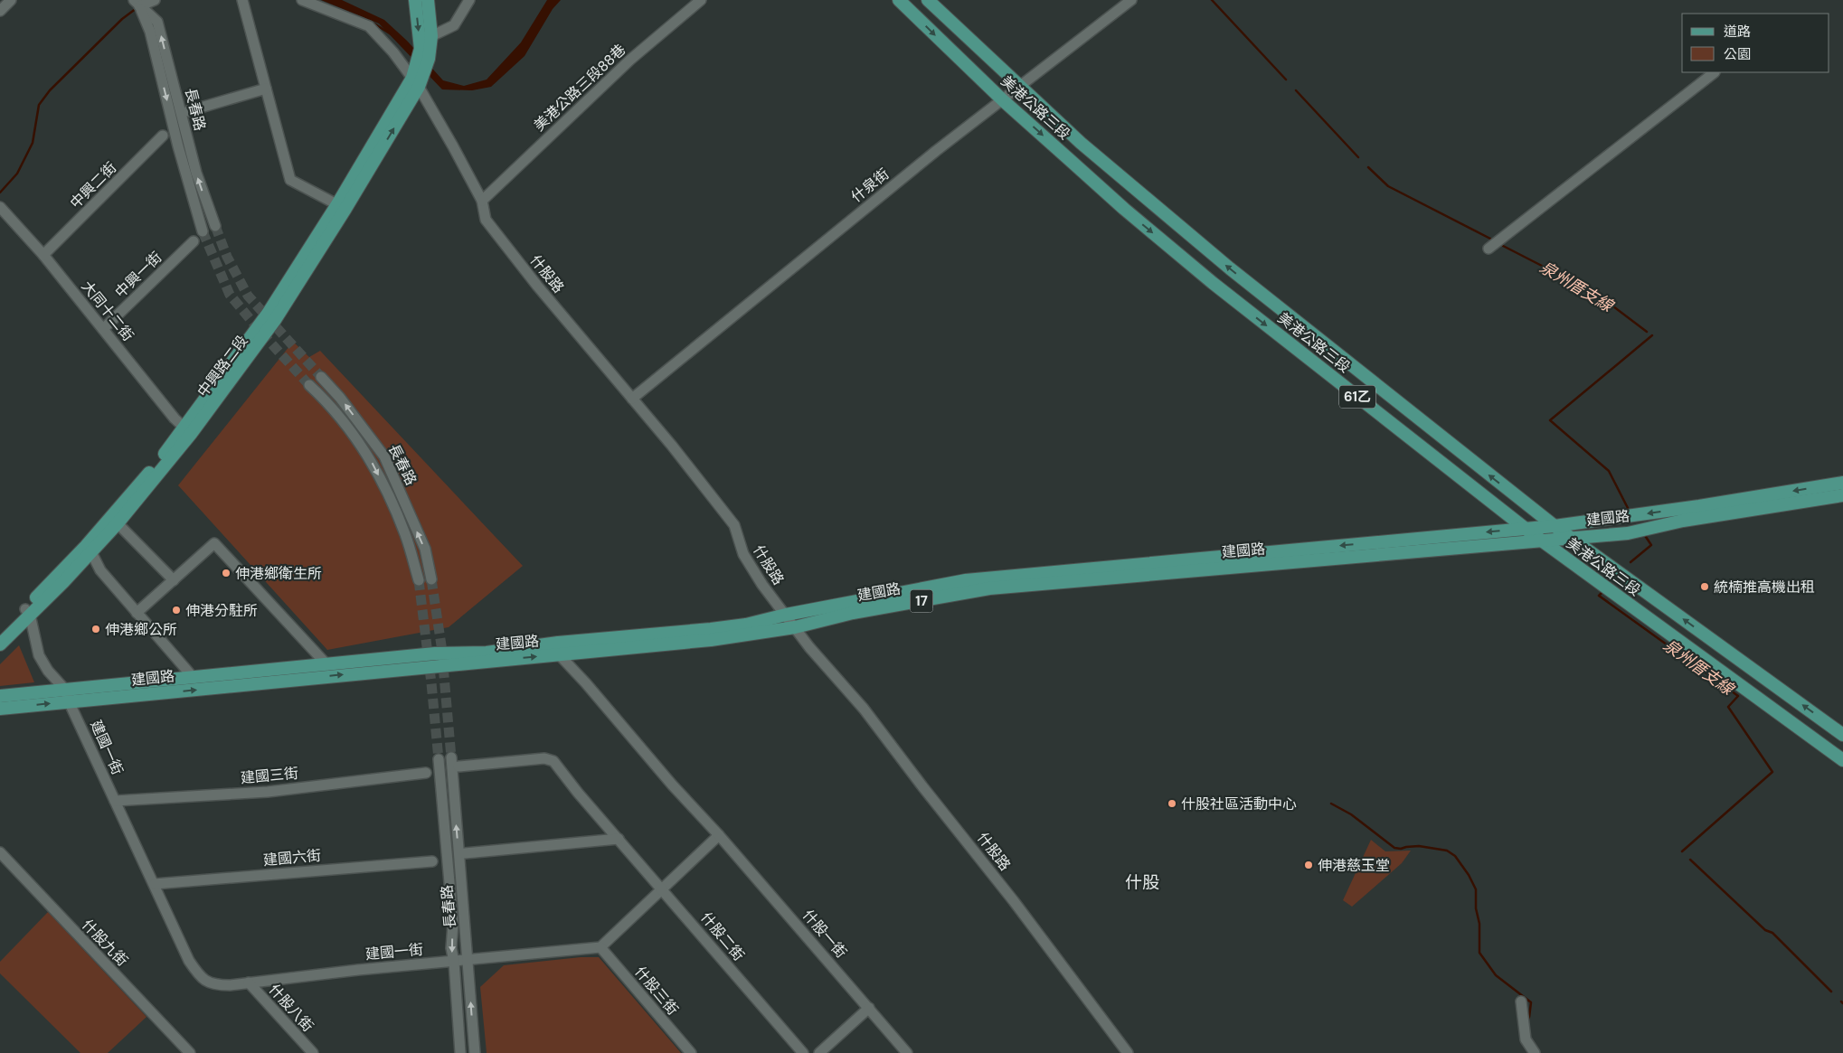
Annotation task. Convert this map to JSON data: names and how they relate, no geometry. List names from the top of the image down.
{
  "streets": {
    "main road": [
      "美港公路三段",
      "中興路二段",
      "61乙",
      "建國路",
      "17"
    ],
    "street": [
      "美港公路三段88巷",
      "長春路",
      "中興二街",
      "什泉街",
      "什股路",
      "中興一街",
      "大同十二街",
      "建國一街",
      "建國三街",
      "建國六街",
      "什股一街",
      "什股二街",
      "什股九街",
      "什股三街",
      "什股八街"
    ]
  },
  "crossings": [
    ["美港公路三段88巷", "什股路"],
    ["美港公路三段", "什泉街"],
    ["美港公路三段", "建國路"],
    ["長春路", "建國一街"],
    ["中興二街", "大同十二街"],
    ["什泉街", "什股路"],
    ["什股路", "中興路二段"],
    ["什股路", "建國路"],
    ["中興一街", "大同十二街"],
    ["大同十二街", "中興路二段"],
    ["中興路二段", "建國一街"],
    ["建國路", "建國一街"],
    ["建國一街", "建國三街"],
    ["建國一街", "建國六街"],
    ["建國一街", "什股三街"],
    ["建國一街", "什股八街"]
  ],
  "districts": ["什股"],
  "water": ["泉州厝支線"],
  "places": [
    "伸港鄉衛生所",
    "統楠推高機出租",
    "伸港分駐所",
    "伸港鄉公所",
    "什股社區活動中心",
    "伸港慈玉堂"
  ],
  "legend": ["道路", "公園"]
}
